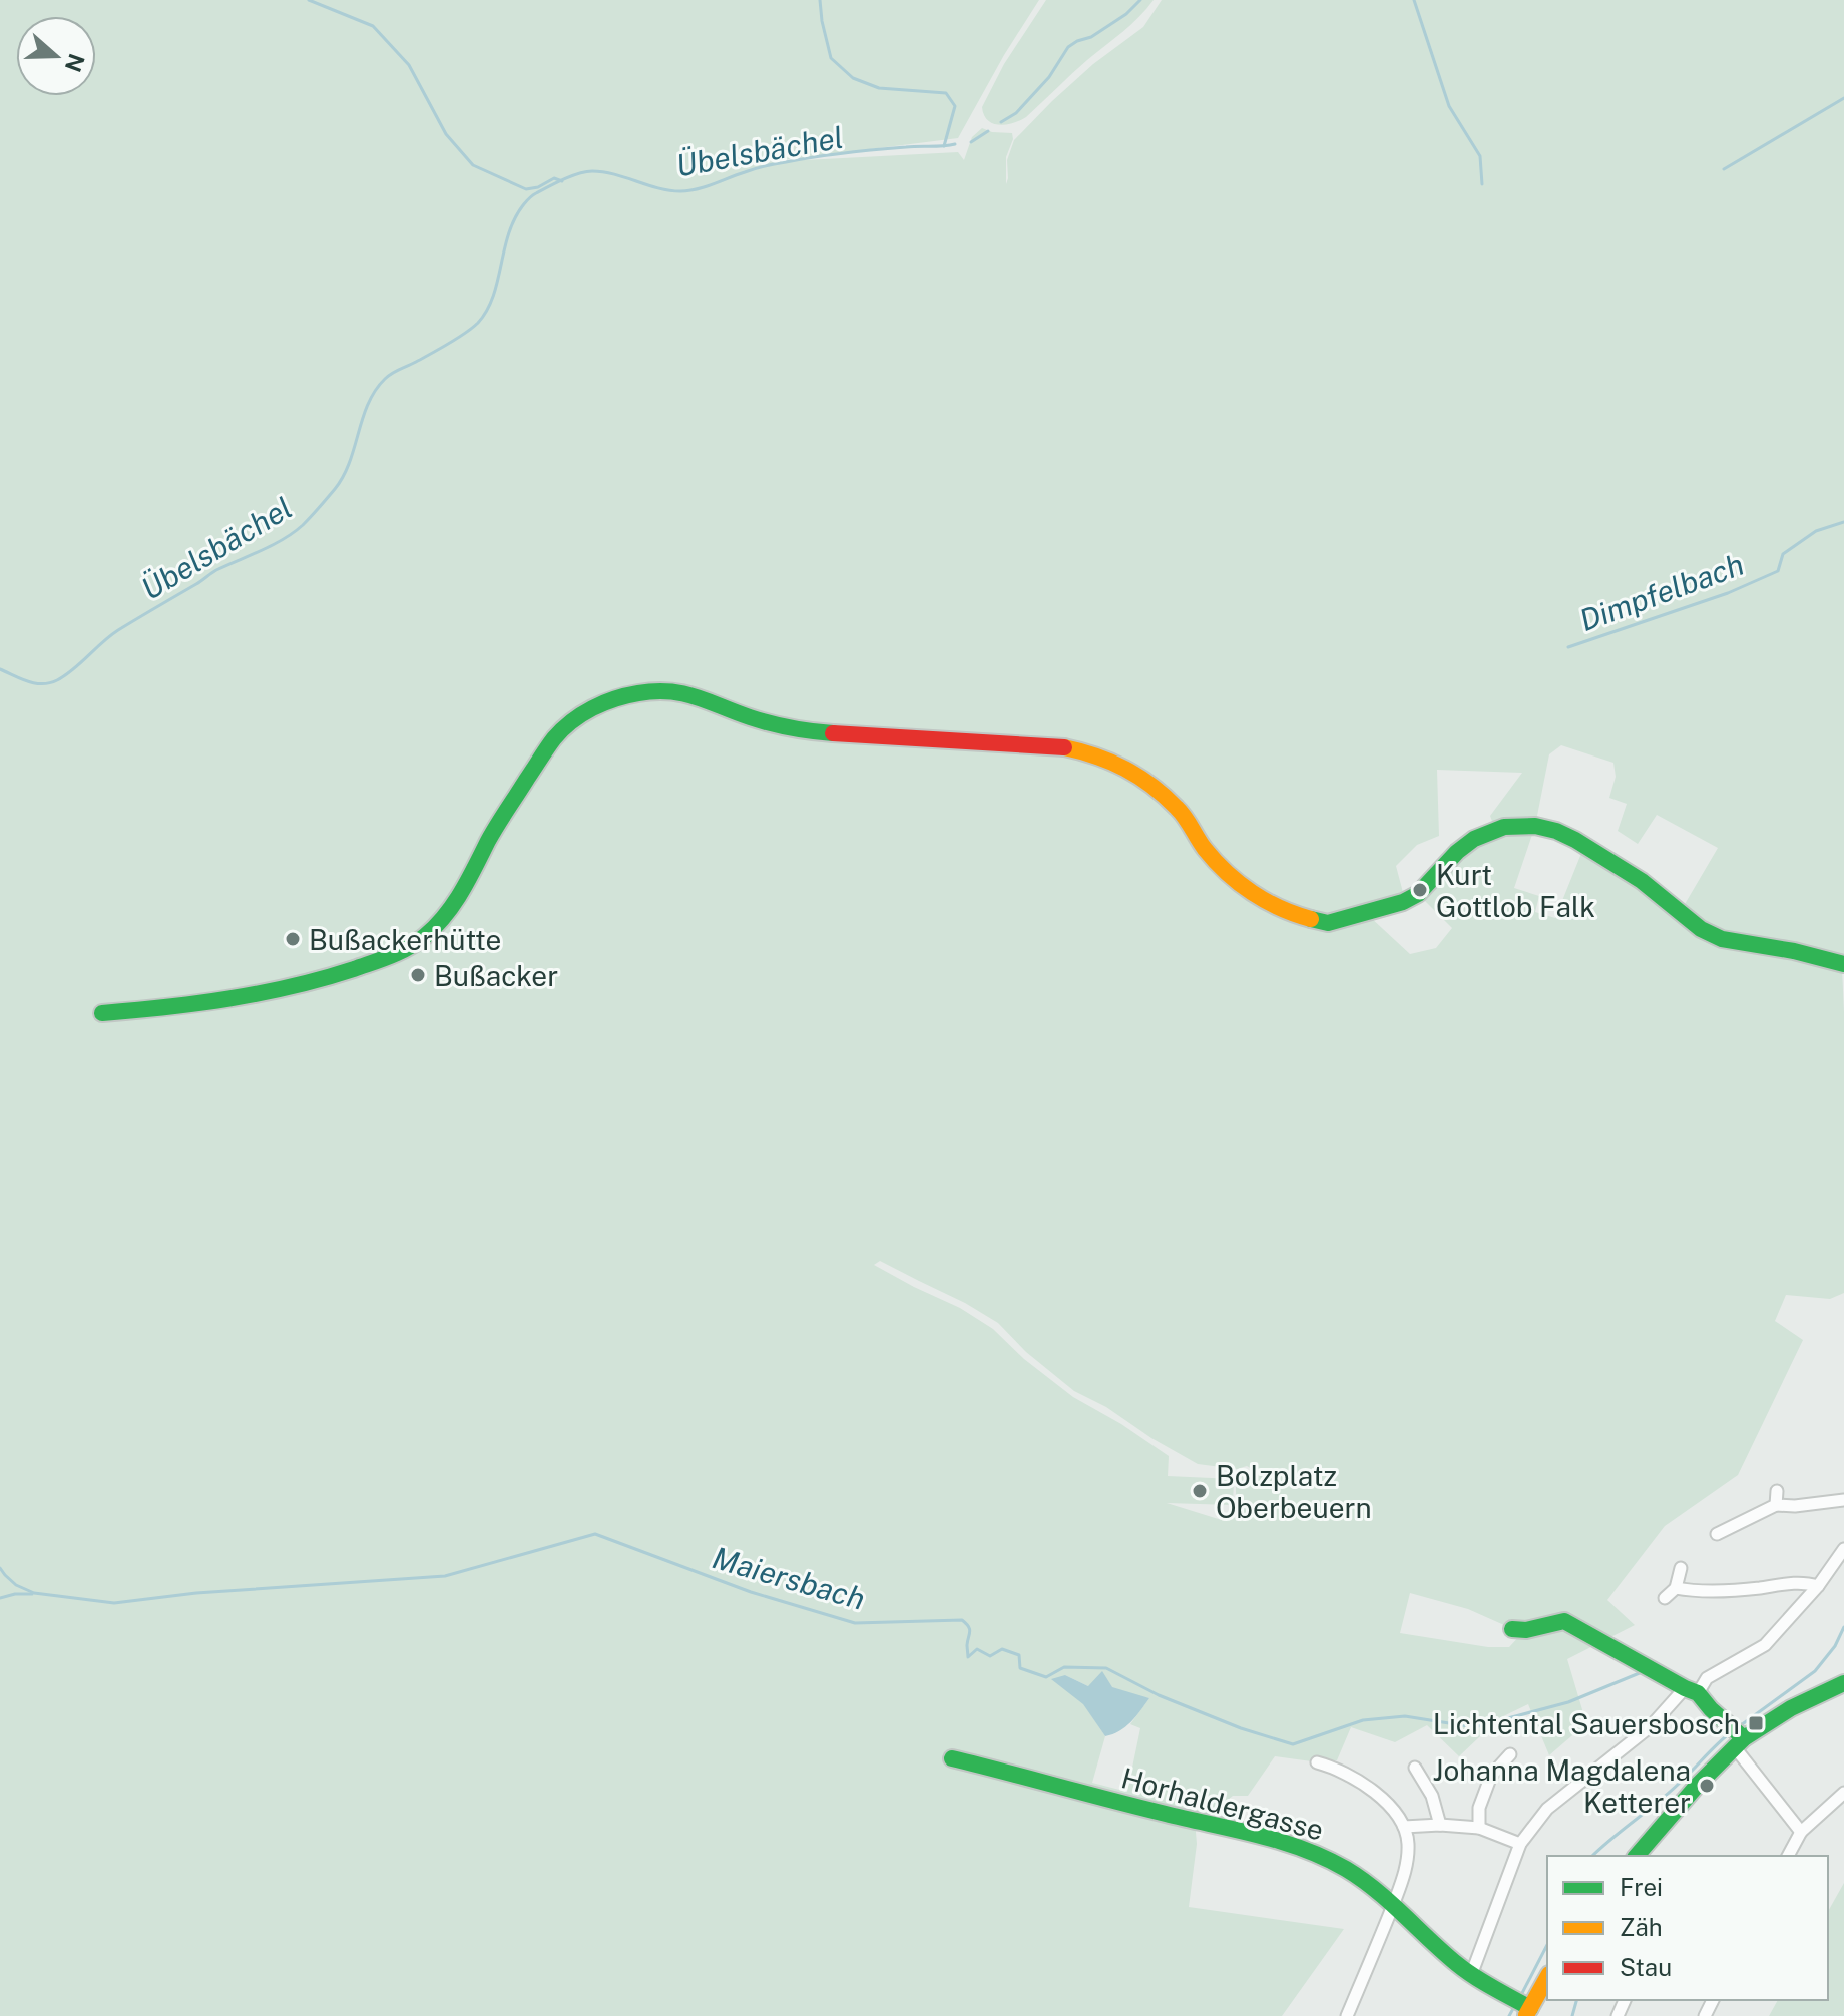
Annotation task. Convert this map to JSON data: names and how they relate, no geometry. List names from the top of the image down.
{
  "streets": {
    "street": ["Horhaldergasse"]
  },
  "water": ["Übelsbächel", "Dimpfelbach", "Maiersbach"],
  "places": {
    "other": [
      "Kurt Gottlob Falk",
      "Bußackerhütte",
      "Bußacker",
      "Bolzplatz Oberbeuern",
      "Johanna Magdalena Ketterer"
    ],
    "transit": ["Lichtental Sauersbosch"]
  },
  "legend": ["Frei", "Zäh", "Stau"],
  "north": "right"
}
